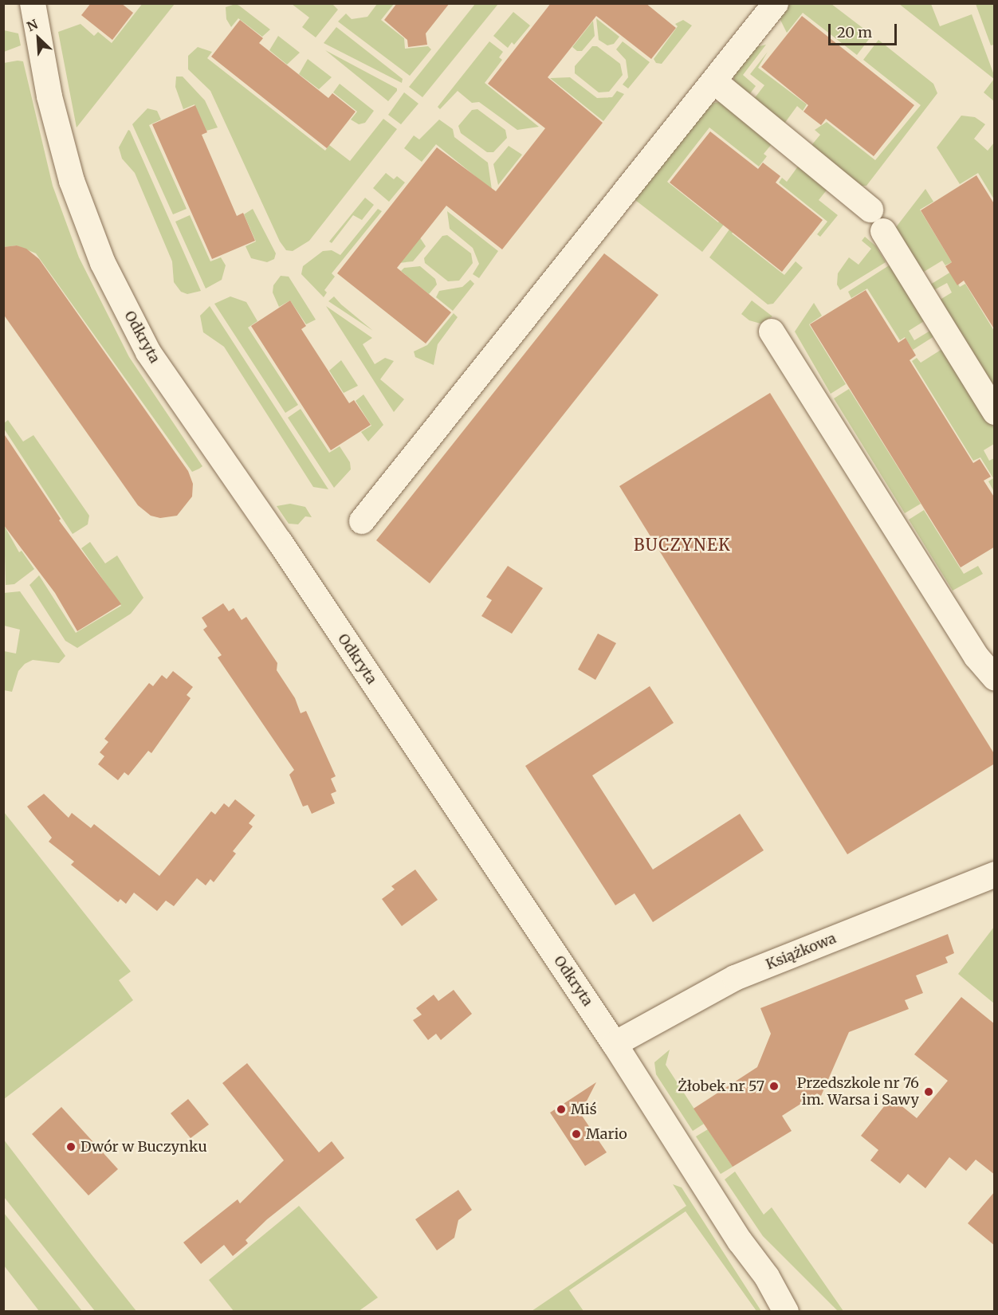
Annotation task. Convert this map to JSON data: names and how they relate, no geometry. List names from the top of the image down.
{
  "streets": {
    "street": ["Odkryta", "Książkowa"]
  },
  "crossings": [
    ["Odkryta", "Książkowa"]
  ],
  "districts": ["BUCZYNEK"],
  "places": [
    "Żłobek nr 57",
    "Przedszkole nr 76 im. Warsa i Sawy",
    "Miś",
    "Mario",
    "Dwór w Buczynku"
  ],
  "scale_bar": "20 m",
  "north": "top left"
}
